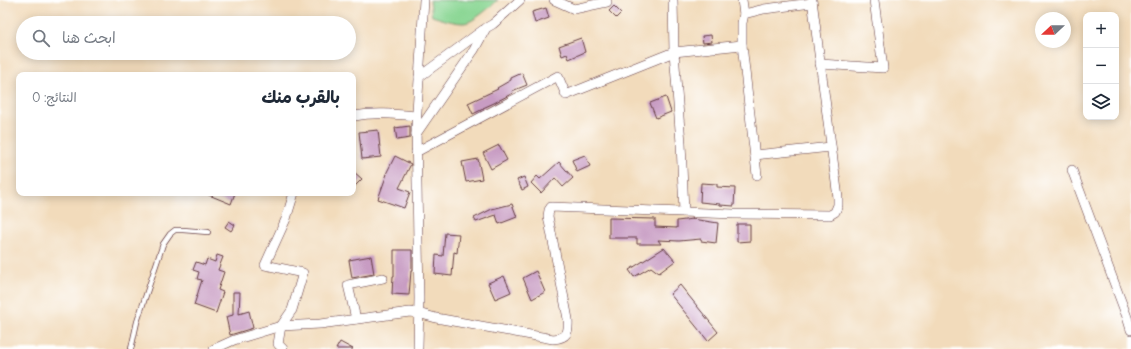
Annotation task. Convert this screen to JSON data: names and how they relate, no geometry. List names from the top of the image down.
{
  "north": "left",
  "page": {
    "map_buttons": ["+", "−"],
    "search": "ابحث هنا",
    "heading": ["بالقرب منك", "النتائج: 0"]
  }
}
